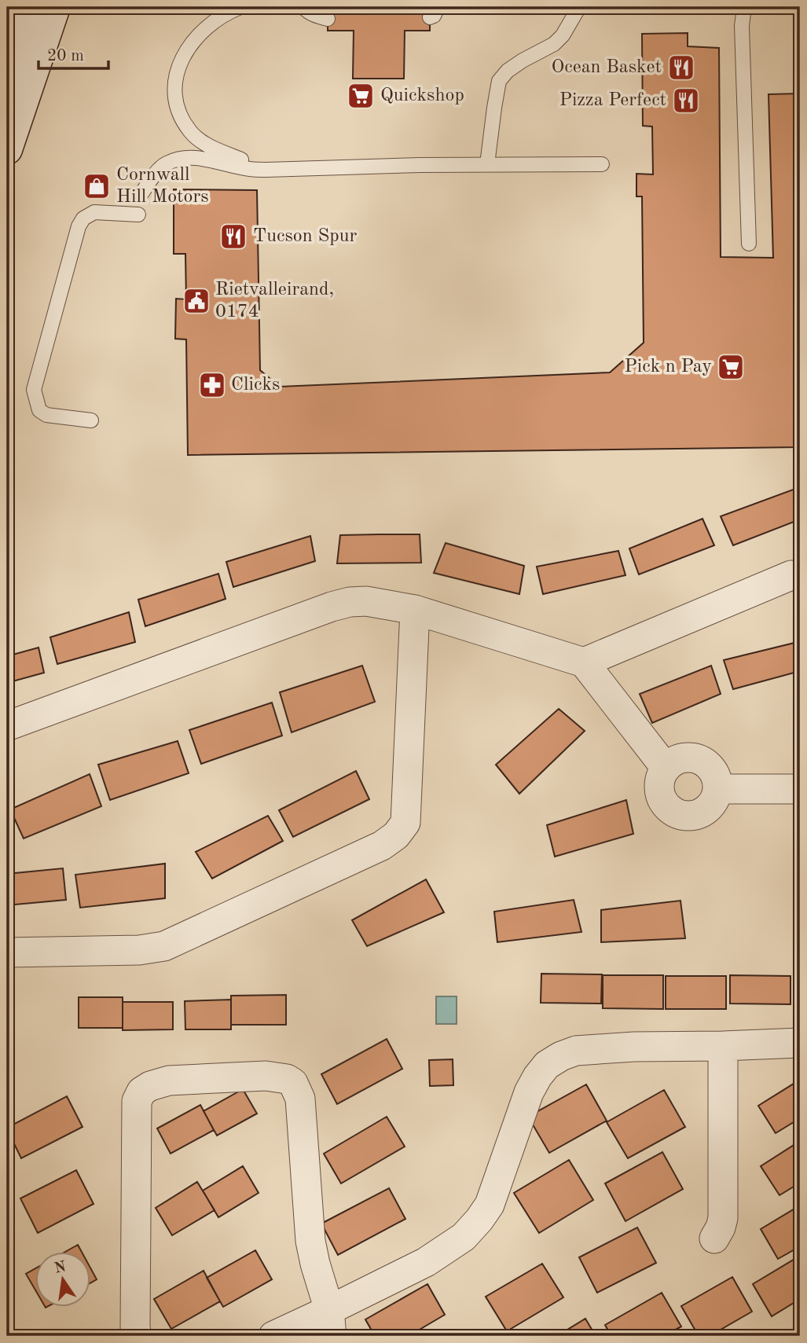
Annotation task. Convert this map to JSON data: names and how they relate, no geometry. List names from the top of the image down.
{
  "places": {
    "restaurant": ["Ocean Basket", "Pizza Perfect", "Tucson Spur"],
    "supermarket": ["Quickshop", "Pick n Pay"],
    "shop": ["Cornwall Hill Motors"],
    "public building": ["Rietvalleirand, 0174"],
    "pharmacy": ["Clicks"]
  },
  "scale_bar": "20 m",
  "north": "top"
}
